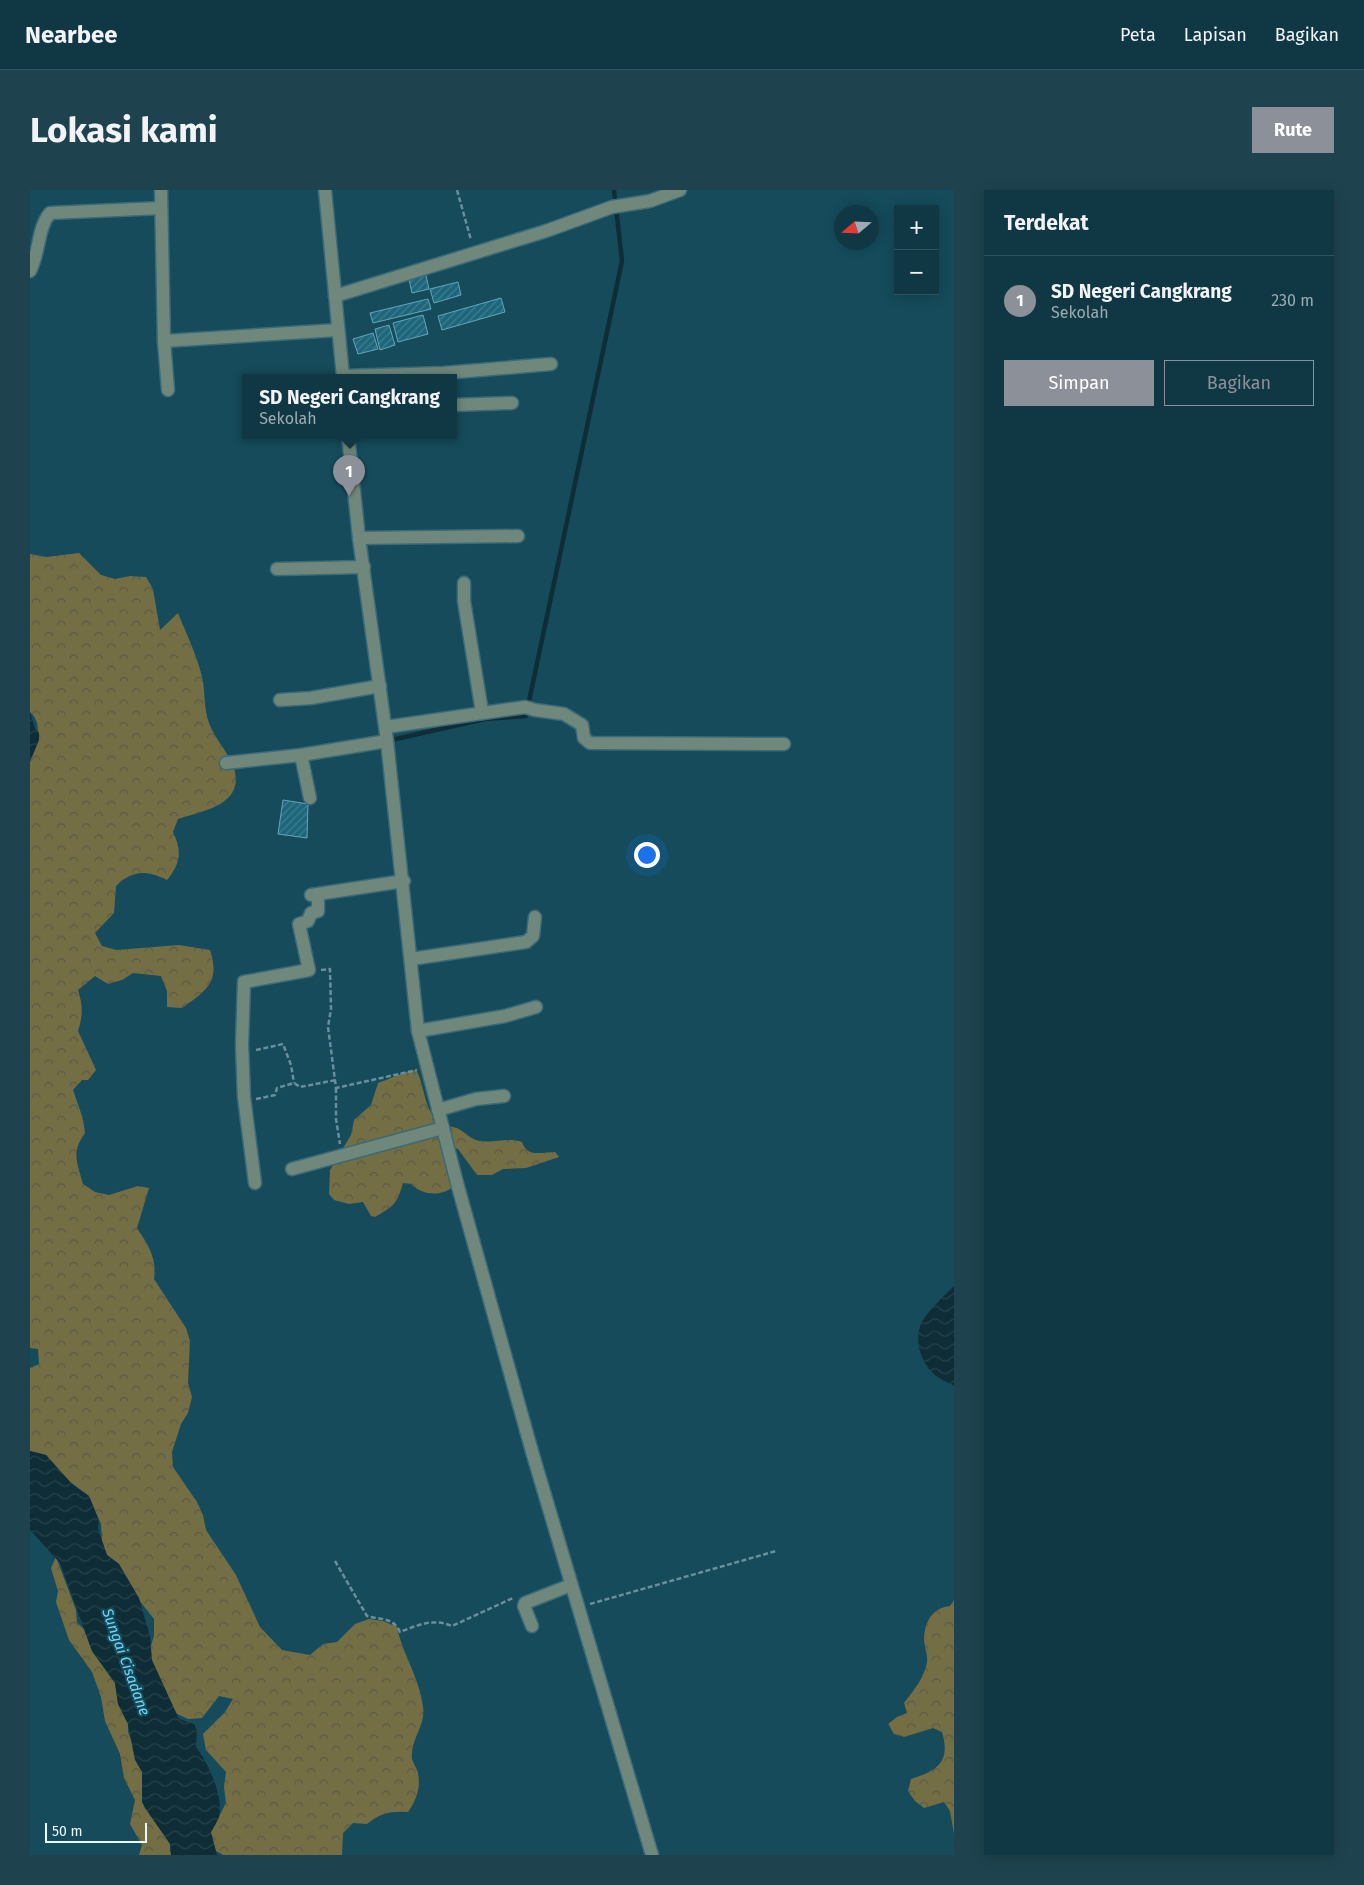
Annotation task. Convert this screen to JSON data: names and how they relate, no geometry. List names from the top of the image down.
{
  "water": ["Sungai Cisadane"],
  "scale_bar": "50 m",
  "north": "left",
  "page": {
    "header": "Nearbee",
    "nav": ["Peta", "Lapisan", "Bagikan"],
    "buttons": [
      "Rute",
      ["Simpan", "Bagikan"]
    ],
    "title": "Lokasi kami",
    "heading": "Terdekat",
    "map_buttons": ["+", "−"],
    "list": [
      {
        "mark": "1",
        "name": "SD Negeri Cangkrang",
        "note": "Sekolah",
        "value": "230 m"
      }
    ],
    "popup": ["SD Negeri Cangkrang", "Sekolah"],
    "pins": "1",
    "scale": "50 m"
  }
}
